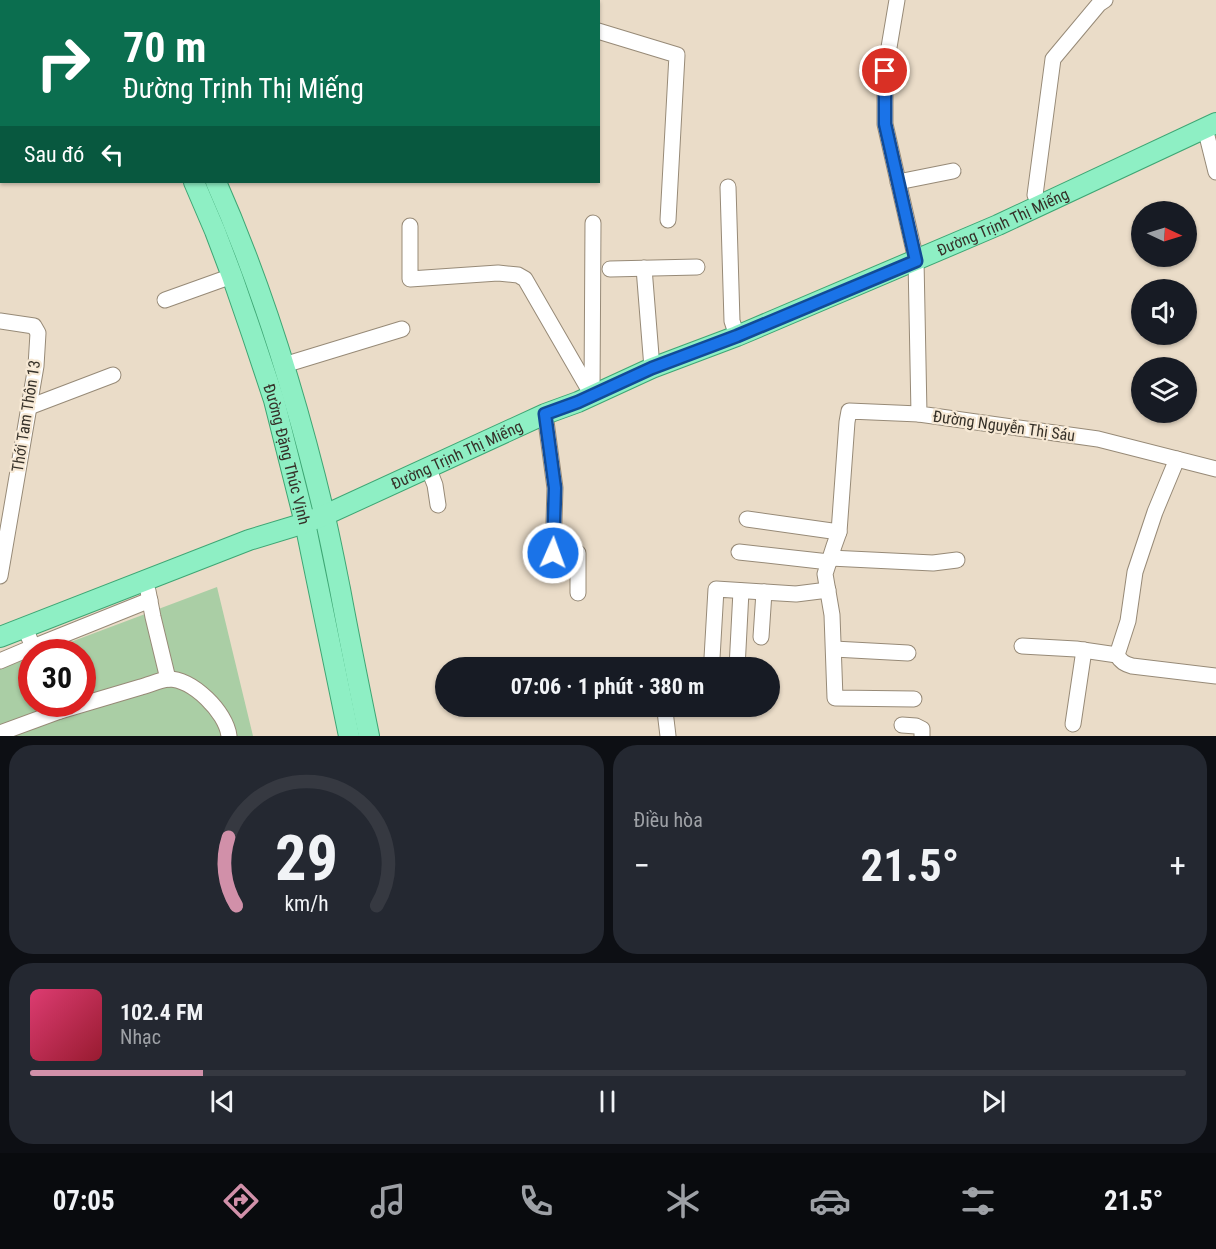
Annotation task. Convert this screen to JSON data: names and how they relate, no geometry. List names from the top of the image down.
{
  "streets": {
    "main road": ["Đường Trịnh Thị Miếng", "Đường Đặng Thúc Vịnh"],
    "street": ["Thới Tam Thôn 13", "Đường Nguyễn Thị Sáu"]
  },
  "crossings": [
    ["Đường Trịnh Thị Miếng", "Đường Nguyễn Thị Sáu"],
    ["Đường Trịnh Thị Miếng", "Đường Đặng Thúc Vịnh"]
  ],
  "north": "right",
  "page": {
    "turn": ["70 m", "Đường Trịnh Thị Miếng"],
    "then": "Sau đó",
    "limit": "30",
    "trip": "07:06 · 1 phút · 380 m",
    "tile": "Điều hòa",
    "heat": ["−", "21.5°", "+"],
    "song": ["102.4 FM", "Nhạc"],
    "tabs": ["07:05", "21.5°"],
    "gauge": ["29", "km/h"]
  }
}
